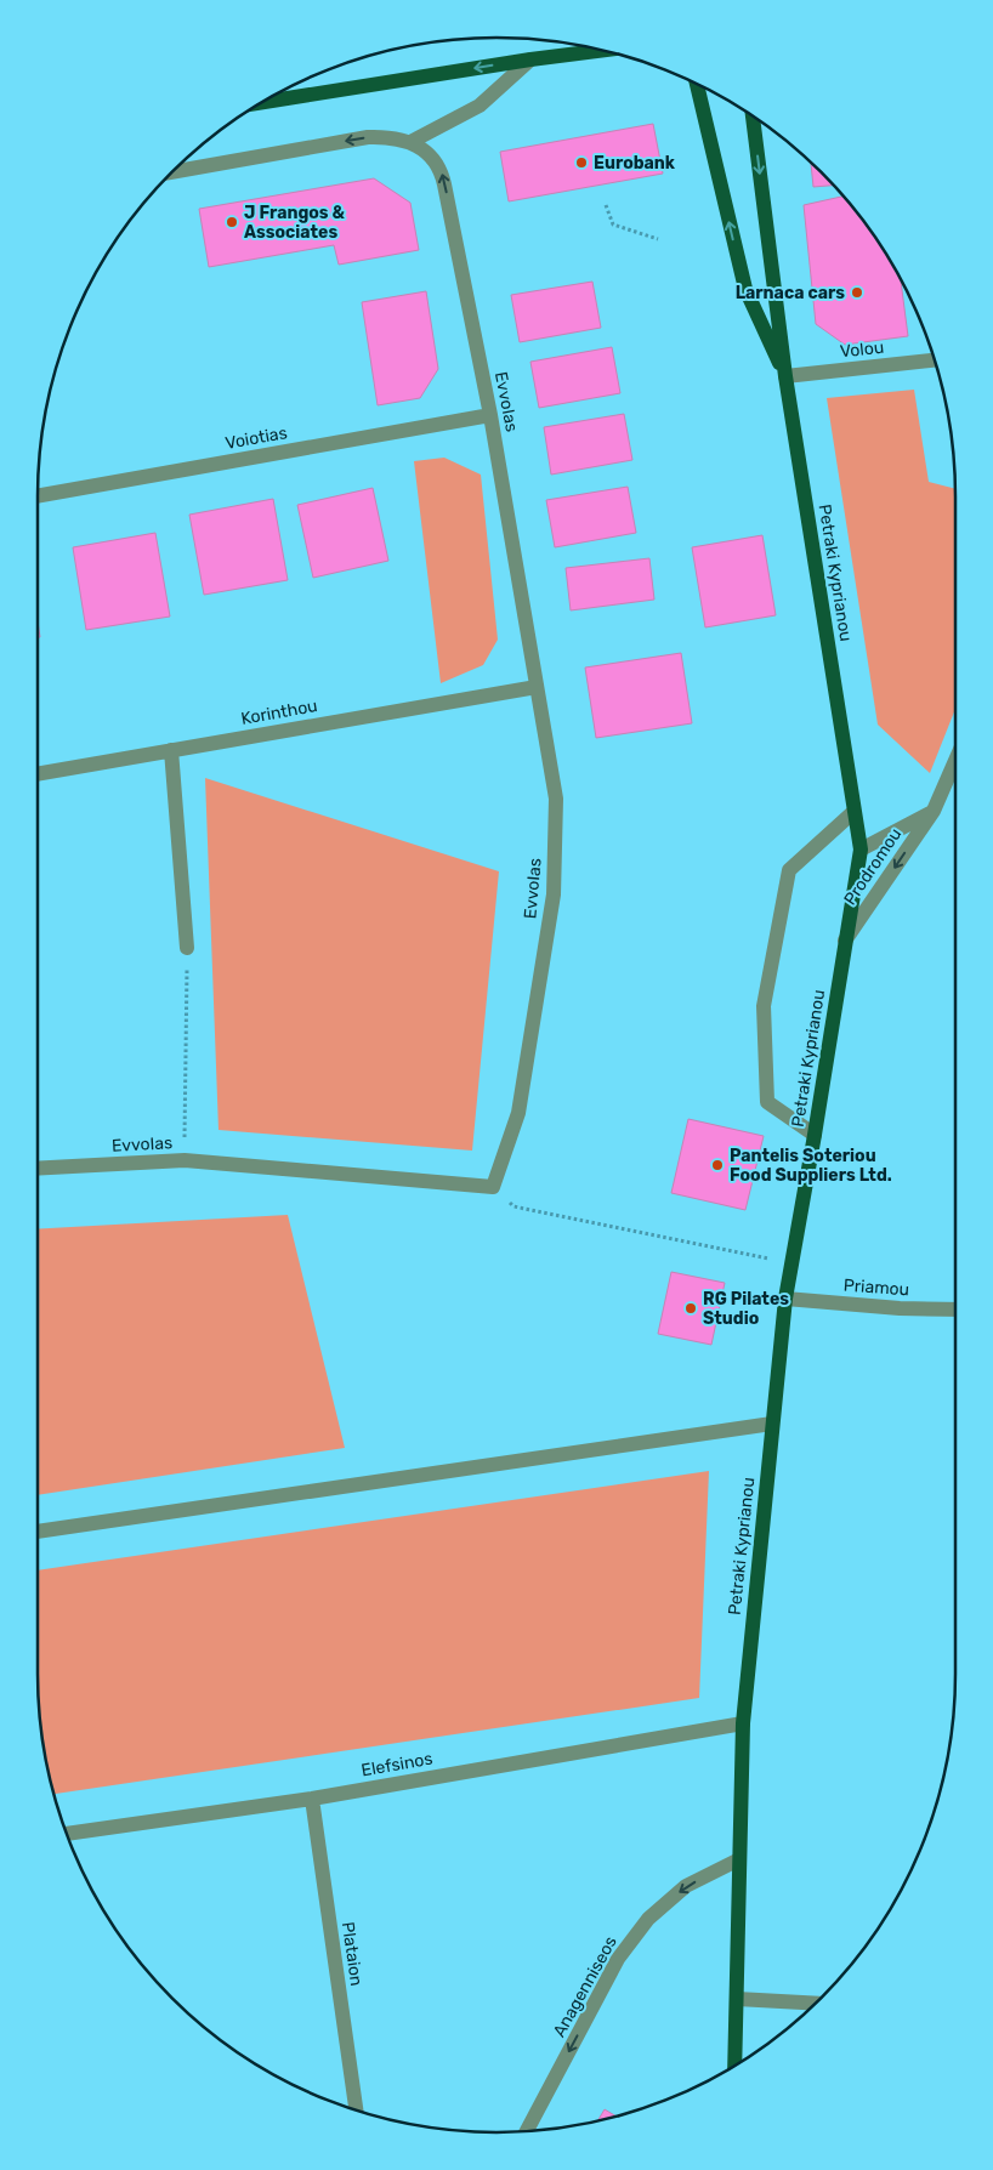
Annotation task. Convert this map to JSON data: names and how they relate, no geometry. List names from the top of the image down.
{
  "streets": {
    "main road": ["Petraki Kyprianou"],
    "street": [
      "Volou",
      "EvvoIas",
      "Voiotias",
      "Korinthou",
      "Prodromou",
      "Priamou",
      "Elefsinos",
      "Plataion",
      "Anagenniseos"
    ]
  },
  "crossings": [
    ["Volou", "Petraki Kyprianou"],
    ["EvvoIas", "Voiotias"],
    ["EvvoIas", "Korinthou"],
    ["Petraki Kyprianou", "Prodromou"],
    ["Petraki Kyprianou", "Priamou"],
    ["Petraki Kyprianou", "Elefsinos"],
    ["Petraki Kyprianou", "Anagenniseos"],
    ["Elefsinos", "Plataion"]
  ],
  "one_way": ["Prodromou", "Anagenniseos"],
  "places": [
    "Eurobank",
    "J Frangos & Associates",
    "Larnaca cars",
    "Pantelis Soteriou Food Suppliers Ltd.",
    "RG Pilates Studio"
  ]
}
